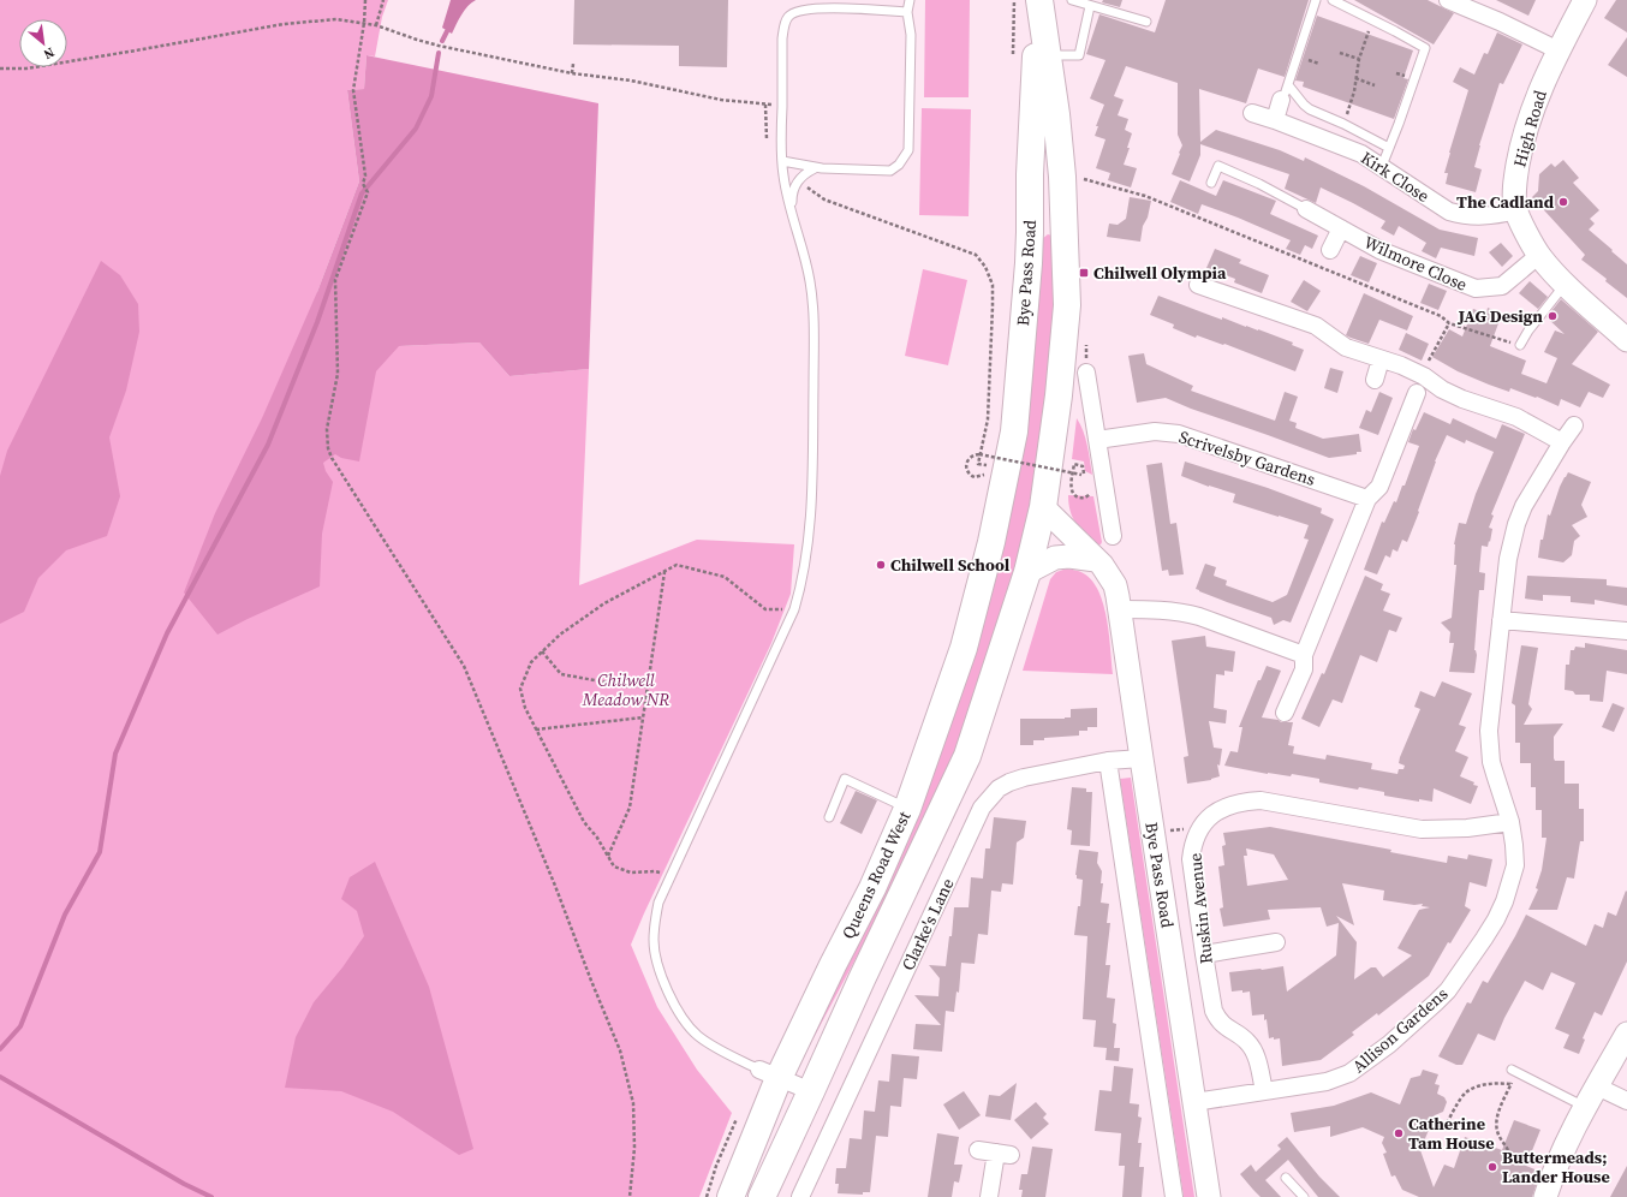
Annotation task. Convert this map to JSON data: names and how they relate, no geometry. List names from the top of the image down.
{
  "streets": {
    "main road": ["High Road", "Bye Pass Road", "Queens Road West"],
    "street": [
      "Kirk Close",
      "Wilmore Close",
      "Scrivelsby Gardens",
      "Ruskin Avenue",
      "Clarke's Lane",
      "Allison Gardens"
    ]
  },
  "crossings": [
    ["High Road", "Kirk Close"],
    ["High Road", "Wilmore Close"],
    ["Bye Pass Road", "Queens Road West"],
    ["Bye Pass Road", "Clarke's Lane"],
    ["Bye Pass Road", "Allison Gardens"],
    ["Ruskin Avenue", "Allison Gardens"]
  ],
  "parks": ["Chilwell Meadow NR"],
  "places": {
    "other": [
      "The Cadland",
      "JAG Design",
      "Chilwell School",
      "Catherine Tam House",
      "Buttermeads; Lander House"
    ],
    "transit": ["Chilwell Olympia"]
  },
  "north": "bottom right"
}
